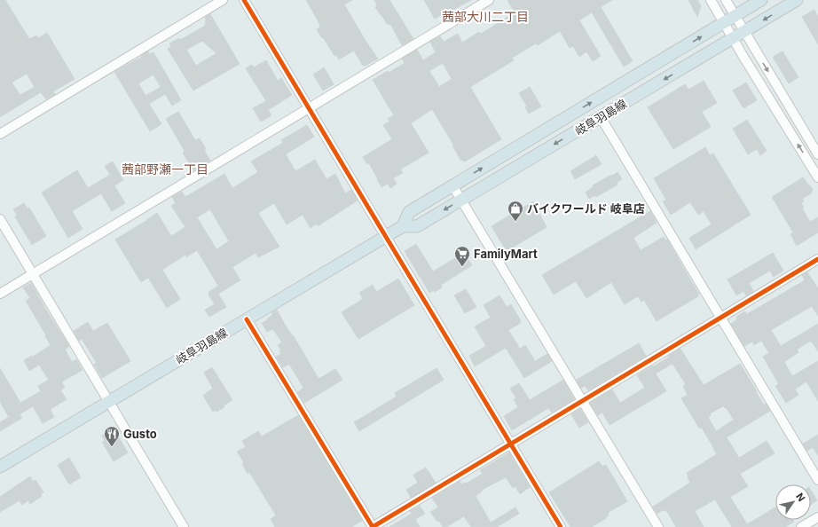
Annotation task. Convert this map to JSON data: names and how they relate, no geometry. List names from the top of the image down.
{
  "streets": {
    "main road": ["岐阜羽島線"]
  },
  "districts": ["茜部大川二丁目", "茜部野瀬一丁目"],
  "places": {
    "shop": ["バイクワールド 岐阜店"],
    "supermarket": ["FamilyMart"],
    "restaurant": ["Gusto"]
  },
  "north": "top right"
}
